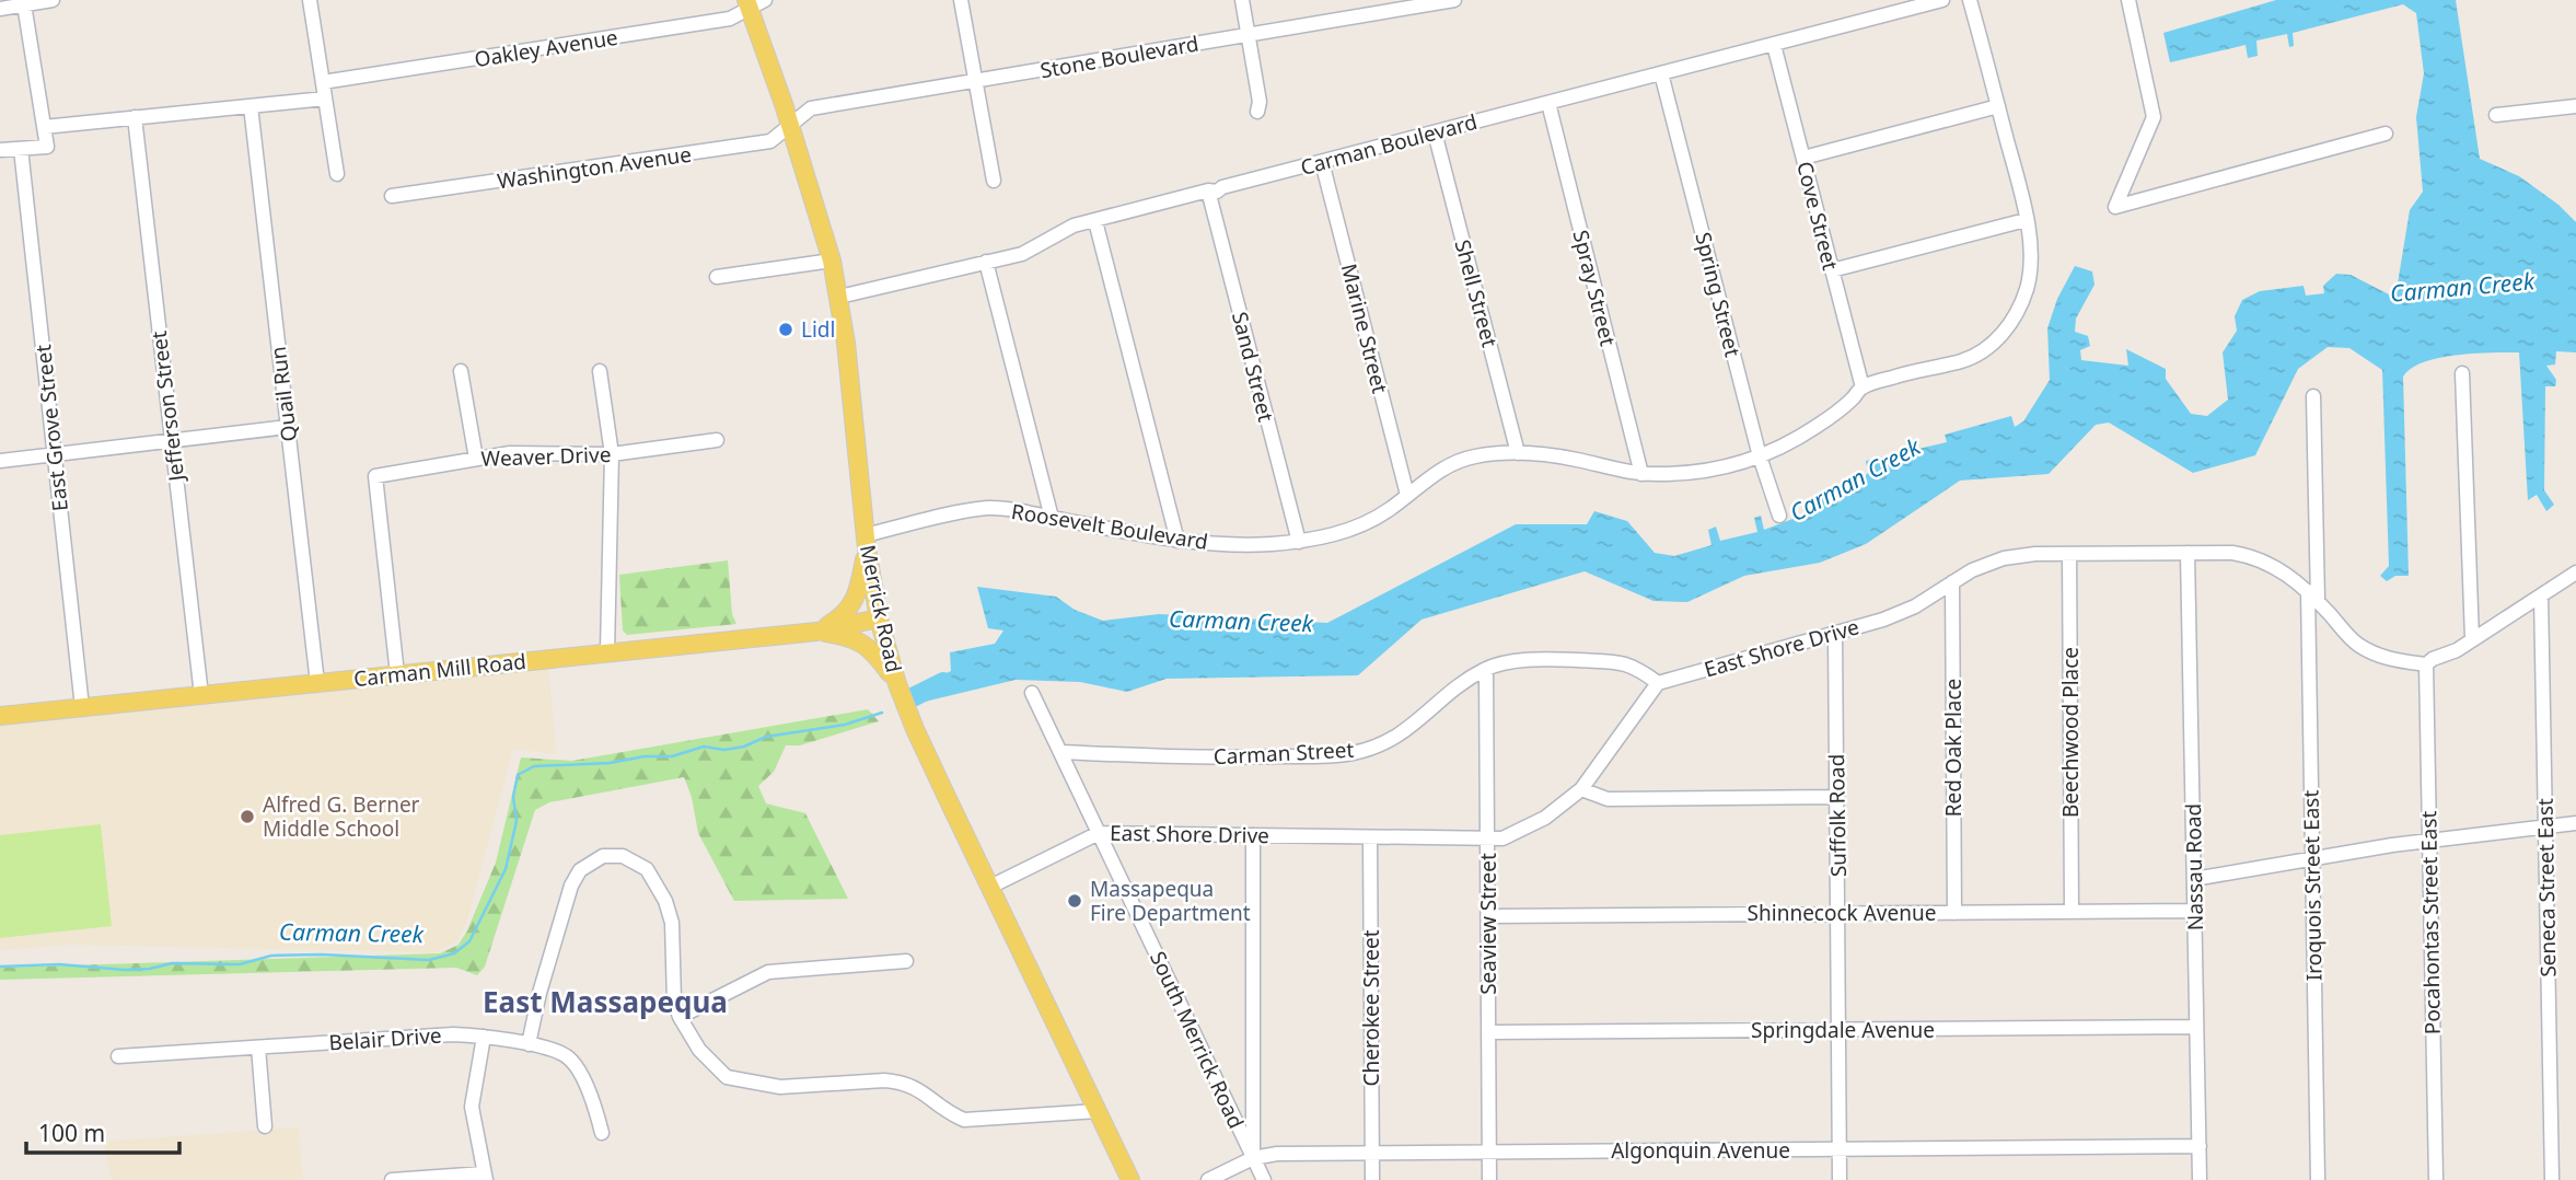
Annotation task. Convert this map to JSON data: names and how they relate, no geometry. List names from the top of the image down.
{
  "streets": {
    "main road": ["Merrick Road", "Carman Mill Road"],
    "street": [
      "Oakley Avenue",
      "Stone Boulevard",
      "Carman Boulevard",
      "Washington Avenue",
      "Cove Street",
      "Spray Street",
      "Shell Street",
      "Spring Street",
      "Marine Street",
      "Sand Street",
      "Quail Run",
      "Jefferson Street",
      "East Grove Street",
      "Weaver Drive",
      "Roosevelt Boulevard",
      "East Shore Drive",
      "Beechwood Place",
      "Red Oak Place",
      "Carman Street",
      "Suffolk Road",
      "Nassau Road",
      "Iroquois Street East",
      "Seneca Street East",
      "Shinnecock Avenue",
      "Pocahontas Street East",
      "Seaview Street",
      "Cherokee Street",
      "Springdale Avenue",
      "Belair Drive",
      "South Merrick Road",
      "Algonquin Avenue"
    ]
  },
  "crossings": [
    ["Oakley Avenue", "Merrick Road"],
    ["Stone Boulevard", "Washington Avenue"],
    ["Stone Boulevard", "Merrick Road"],
    ["Carman Boulevard", "Cove Street"],
    ["Carman Boulevard", "Spray Street"],
    ["Carman Boulevard", "Shell Street"],
    ["Carman Boulevard", "Spring Street"],
    ["Carman Boulevard", "Marine Street"],
    ["Carman Boulevard", "Sand Street"],
    ["Carman Boulevard", "Merrick Road"],
    ["Washington Avenue", "Merrick Road"],
    ["Cove Street", "Roosevelt Boulevard"],
    ["Spray Street", "Roosevelt Boulevard"],
    ["Shell Street", "Roosevelt Boulevard"],
    ["Spring Street", "Roosevelt Boulevard"],
    ["Marine Street", "Roosevelt Boulevard"],
    ["Sand Street", "Roosevelt Boulevard"],
    ["Quail Run", "Carman Mill Road"],
    ["Jefferson Street", "Carman Mill Road"],
    ["East Grove Street", "Carman Mill Road"],
    ["Weaver Drive", "Carman Mill Road"],
    ["Roosevelt Boulevard", "Merrick Road"],
    ["Merrick Road", "East Shore Drive"],
    ["Merrick Road", "Carman Mill Road"],
    ["East Shore Drive", "Beechwood Place"],
    ["East Shore Drive", "Red Oak Place"],
    ["East Shore Drive", "Carman Street"],
    ["East Shore Drive", "Suffolk Road"],
    ["East Shore Drive", "Nassau Road"],
    ["East Shore Drive", "Iroquois Street East"],
    ["East Shore Drive", "Pocahontas Street East"],
    ["East Shore Drive", "Seaview Street"],
    ["East Shore Drive", "Cherokee Street"],
    ["East Shore Drive", "South Merrick Road"],
    ["Beechwood Place", "Shinnecock Avenue"],
    ["Red Oak Place", "Shinnecock Avenue"],
    ["Carman Street", "Seaview Street"],
    ["Carman Street", "South Merrick Road"],
    ["Suffolk Road", "Shinnecock Avenue"],
    ["Suffolk Road", "Springdale Avenue"],
    ["Suffolk Road", "Algonquin Avenue"],
    ["Nassau Road", "Shinnecock Avenue"],
    ["Nassau Road", "Springdale Avenue"],
    ["Nassau Road", "Algonquin Avenue"],
    ["Shinnecock Avenue", "Seaview Street"],
    ["Seaview Street", "Springdale Avenue"],
    ["Seaview Street", "Algonquin Avenue"],
    ["Cherokee Street", "Algonquin Avenue"],
    ["South Merrick Road", "Algonquin Avenue"]
  ],
  "districts": ["East Massapequa"],
  "water": ["Carman Creek"],
  "places": ["Lidl", "Alfred G. Berner Middle School", "Massapequa Fire Department"],
  "scale_bar": "100 m"
}
